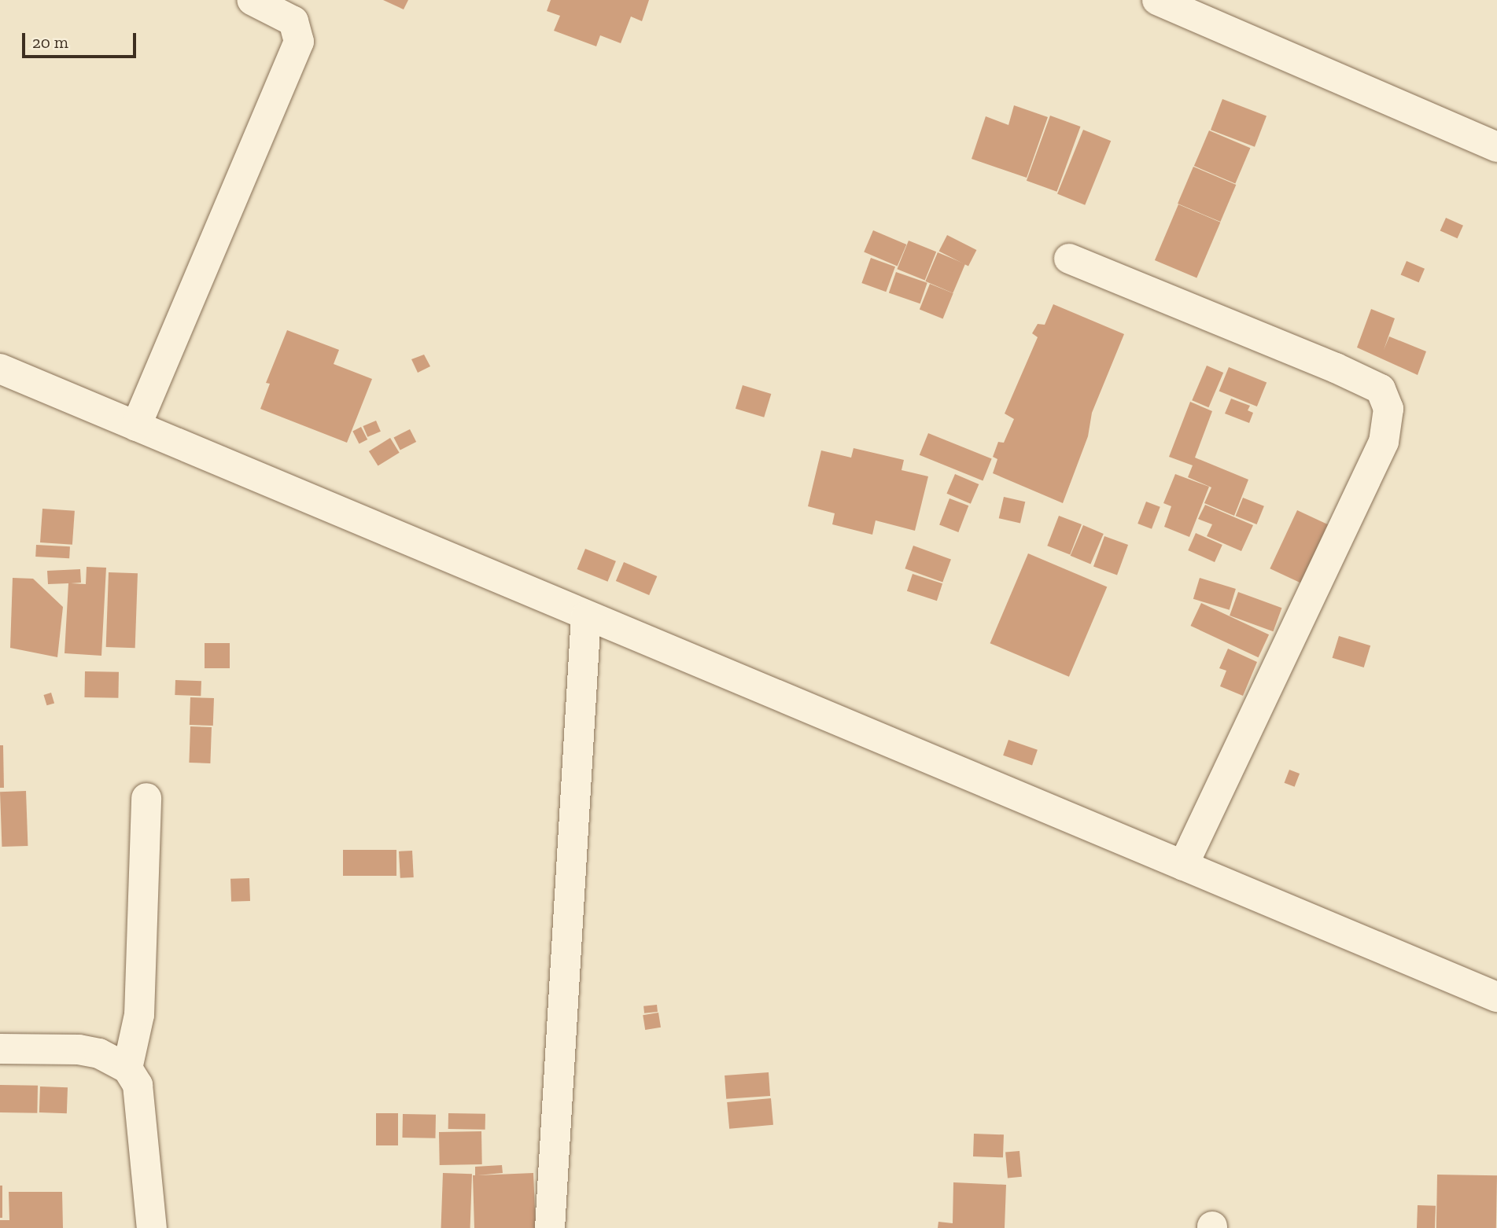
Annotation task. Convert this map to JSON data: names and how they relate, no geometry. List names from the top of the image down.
{
  "scale_bar": "20 m"
}
